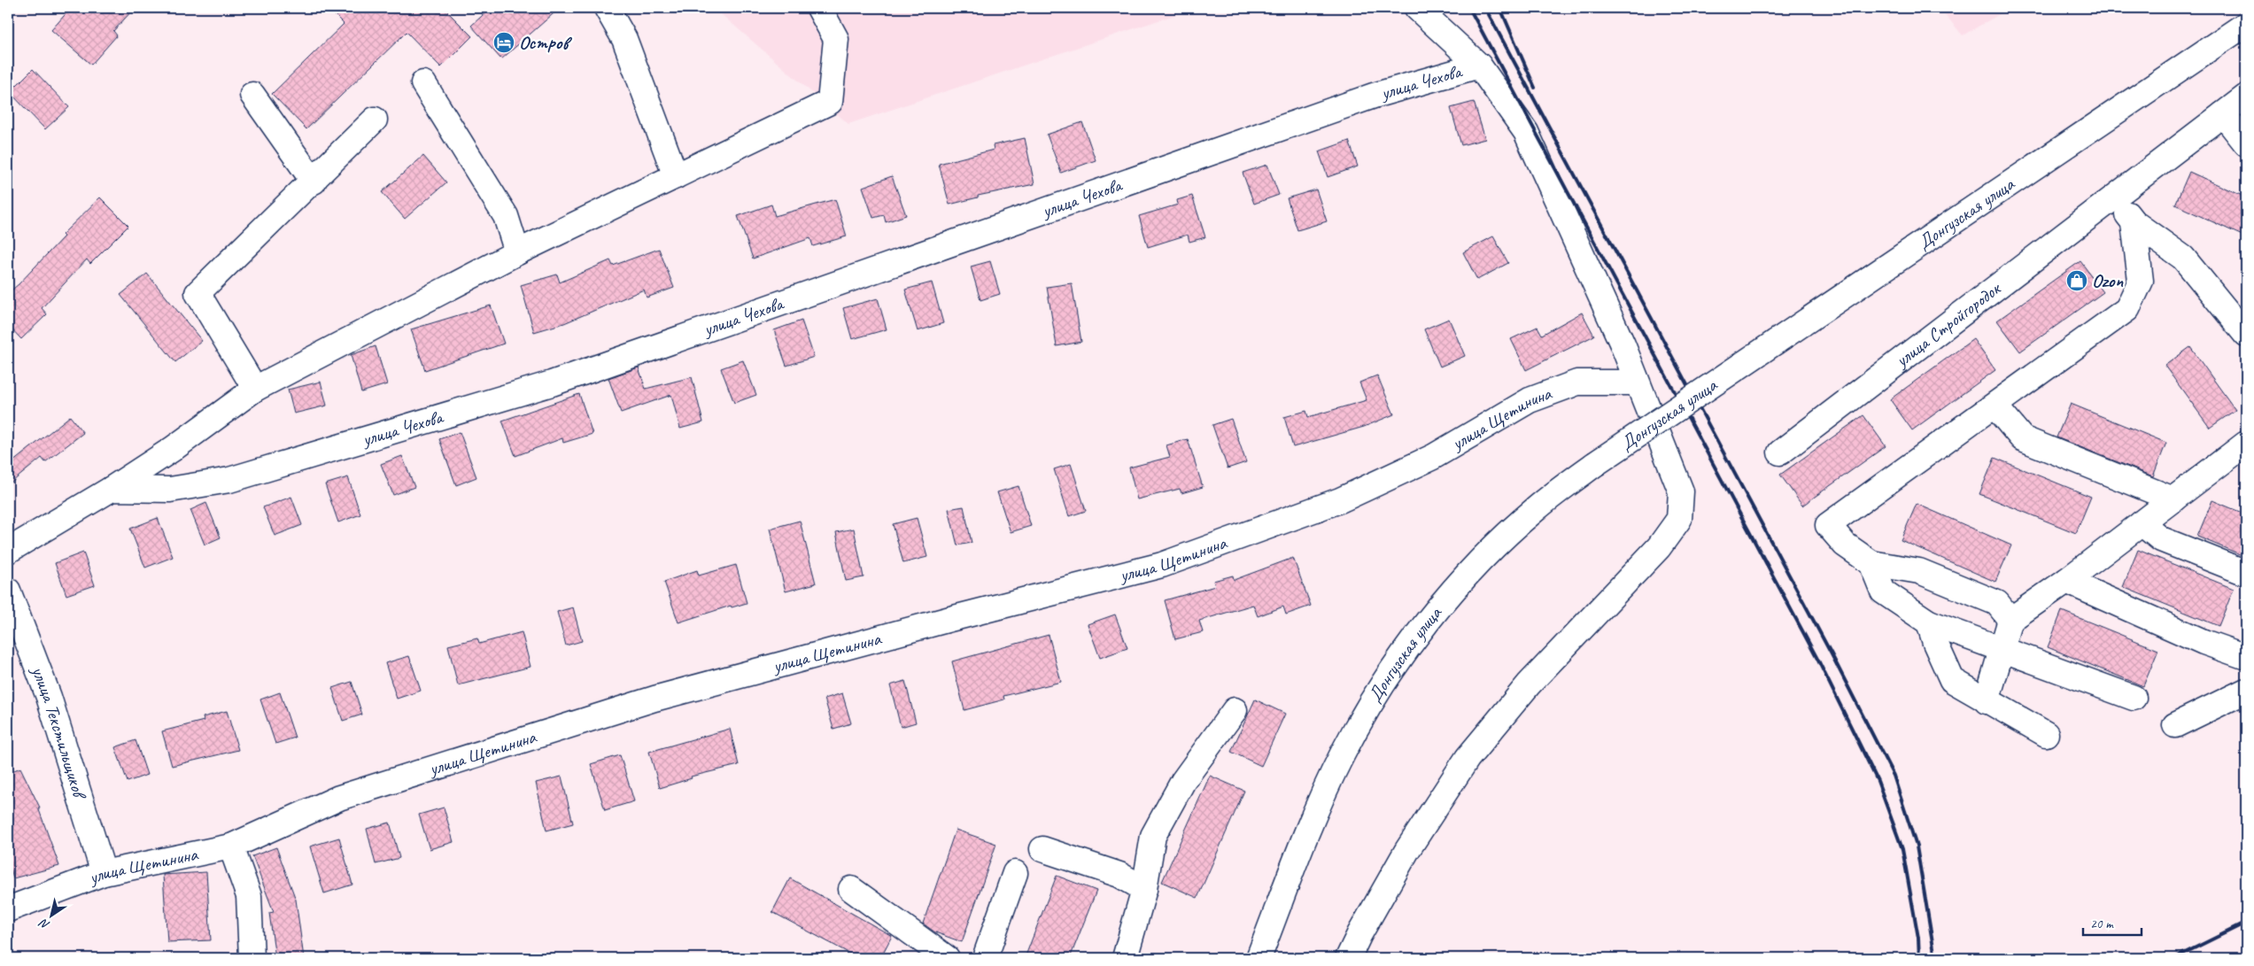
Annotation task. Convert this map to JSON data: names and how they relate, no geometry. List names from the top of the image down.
{
  "streets": {
    "main road": [
      "улица Чехова",
      "Донгузская улица",
      "улица Стройгородок",
      "улица Щетинина",
      "улица Текстильщиков"
    ]
  },
  "crossings": [
    ["улица Щетинина", "улица Текстильщиков"]
  ],
  "places": {
    "hotel": ["Остров"],
    "shop": ["Ozon"]
  },
  "scale_bar": "20 m",
  "north": "bottom left"
}
